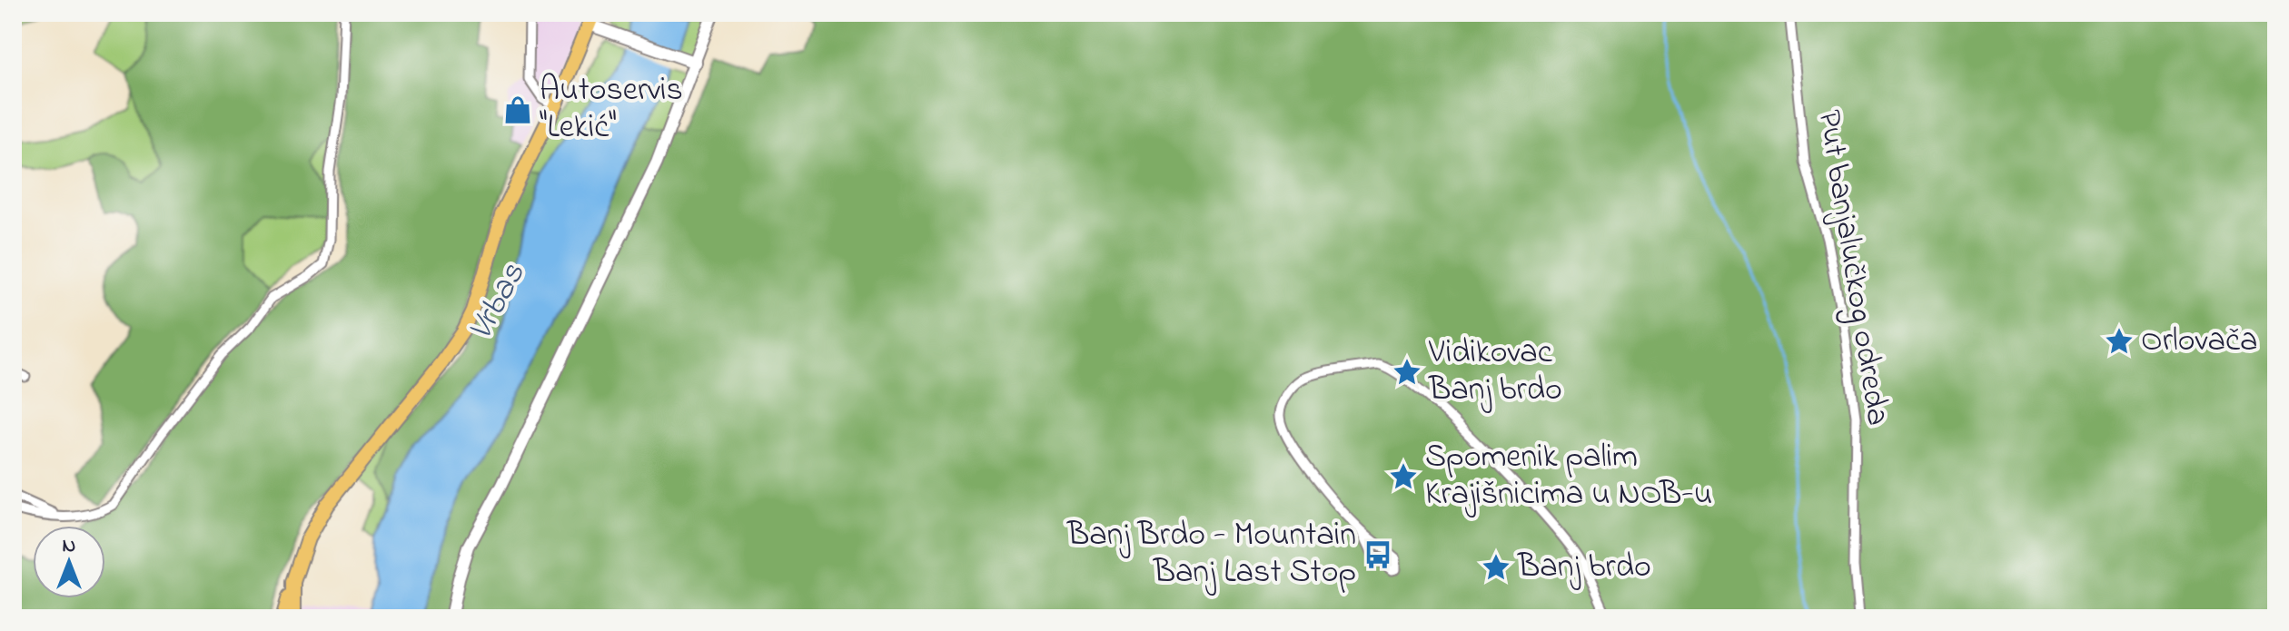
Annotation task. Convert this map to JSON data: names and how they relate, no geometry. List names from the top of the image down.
{
  "streets": {
    "street": ["Put banjalučkog odreda"]
  },
  "water": ["Vrbas"],
  "places": {
    "shop": ["Autoservis \"Lekić\""],
    "place": [
      "Orlovača",
      "Vidikovac Banj brdo",
      "Spomenik palim Krajišnicima u NOB-u",
      "Banj brdo"
    ],
    "bus stop": ["Banj Brdo - Mountain Banj Last Stop"]
  },
  "north": "top"
}
